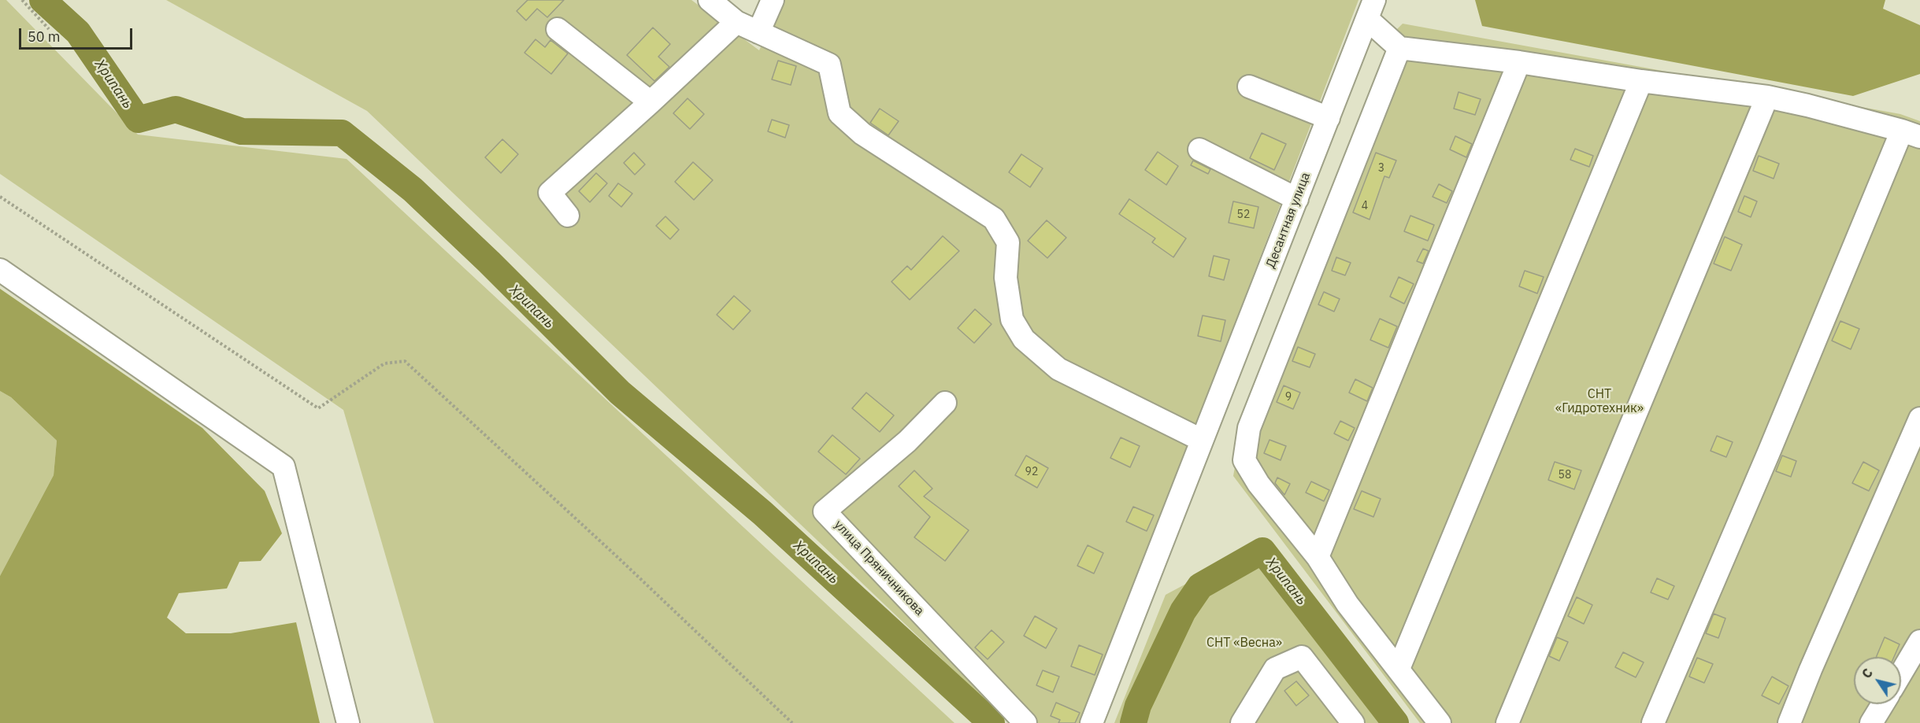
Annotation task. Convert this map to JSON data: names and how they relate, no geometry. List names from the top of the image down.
{
  "streets": {
    "street": ["Десантная улица", "улица Пряничникова"]
  },
  "water": ["Хрипань"],
  "parks": ["СНТ «Гидротехник»", "СНТ «Весна»"],
  "house_numbers": [
    "3",
    "4",
    "52",
    "9",
    "92",
    "58"
  ],
  "scale_bar": "50 m",
  "north": "top left"
}
